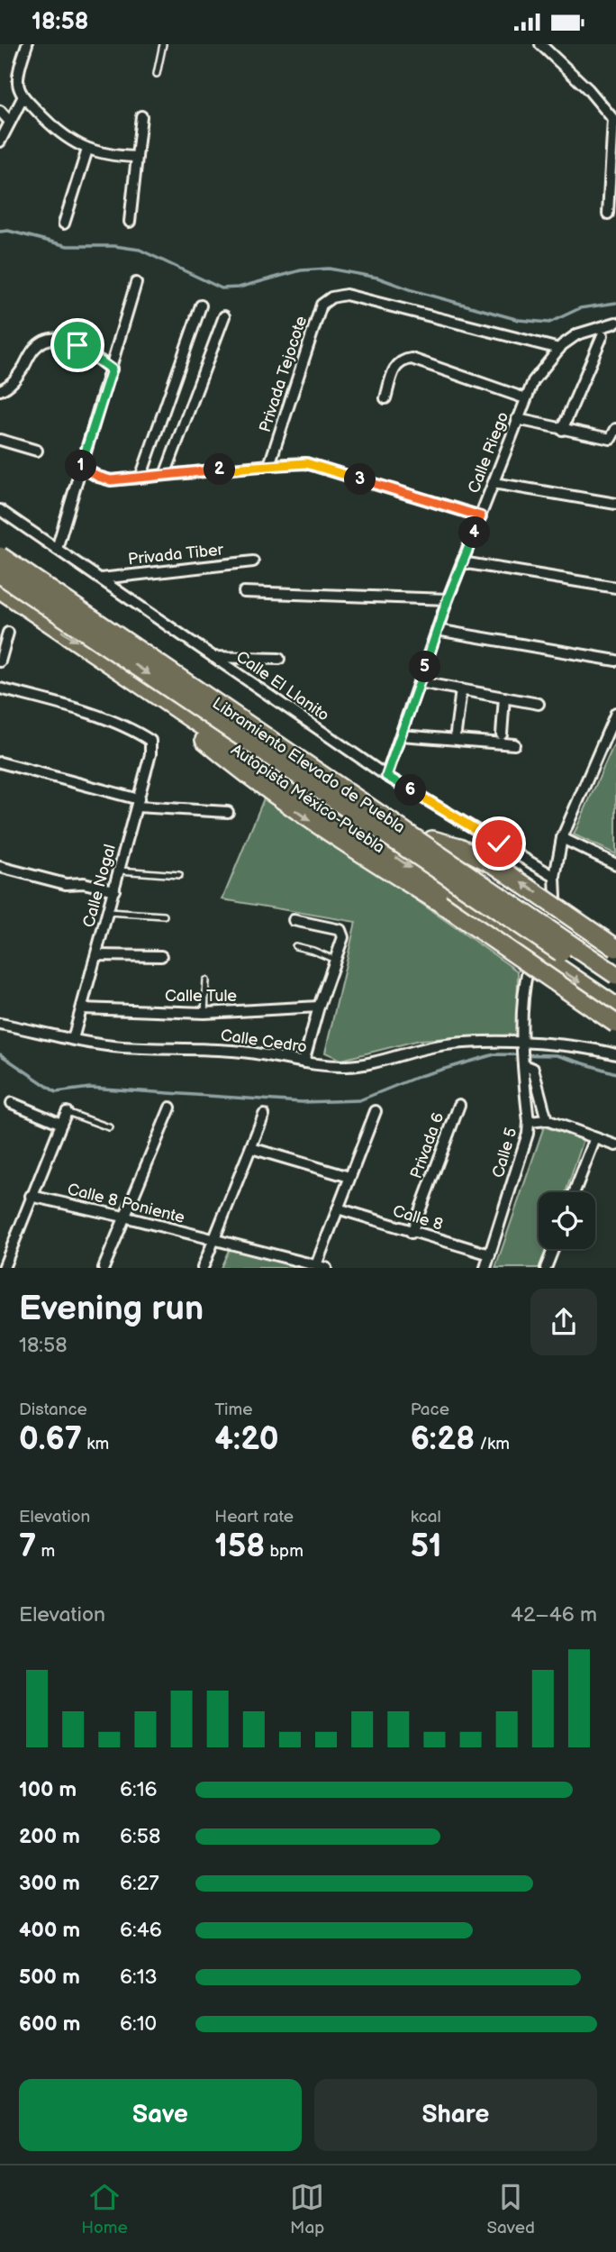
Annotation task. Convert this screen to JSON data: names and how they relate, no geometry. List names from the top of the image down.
{
  "streets": {
    "highway": ["Libramiento Elevado de Puebla", "Autopista México-Puebla"],
    "street": [
      "Privada Tejocote",
      "Calle Riego",
      "Privada Tiber",
      "Calle El Llanito",
      "Calle Nogal",
      "Calle Tule",
      "Calle Cedro",
      "Privada 6",
      "Calle 5",
      "Calle 8 Poniente",
      "Calle 8"
    ]
  },
  "crossings": [
    ["Privada Tejocote", "Calle Riego"],
    ["Calle Riego", "Calle El Llanito"],
    ["Privada Tiber", "Calle El Llanito"],
    ["Calle Nogal", "Calle Tule"],
    ["Calle Nogal", "Calle Cedro"],
    ["Calle Cedro", "Calle 5"],
    ["Privada 6", "Calle 8"],
    ["Calle 5", "Calle 8"]
  ],
  "page": {
    "status": "18:58",
    "pins": [
      "1",
      "2",
      "3",
      "4",
      "5",
      "6"
    ],
    "heading": ["Evening run", "18:58"],
    "stats": [
      ["Distance", "0.67 km"],
      ["Time", "4:20"],
      ["Pace", "6:28 /km"],
      ["Elevation", "7 m"],
      ["Heart rate", "158 bpm"],
      ["kcal", "51"]
    ],
    "chart": ["Elevation", "42–46 m"],
    "list": [
      {
        "name": "100 m",
        "note": "6:16"
      },
      {
        "name": "200 m",
        "note": "6:58"
      },
      {
        "name": "300 m",
        "note": "6:27"
      },
      {
        "name": "400 m",
        "note": "6:46"
      },
      {
        "name": "500 m",
        "note": "6:13"
      },
      {
        "name": "600 m",
        "note": "6:10"
      }
    ],
    "buttons": ["Save", "Share"],
    "tabs": ["Home", "Map", "Saved"]
  }
}
